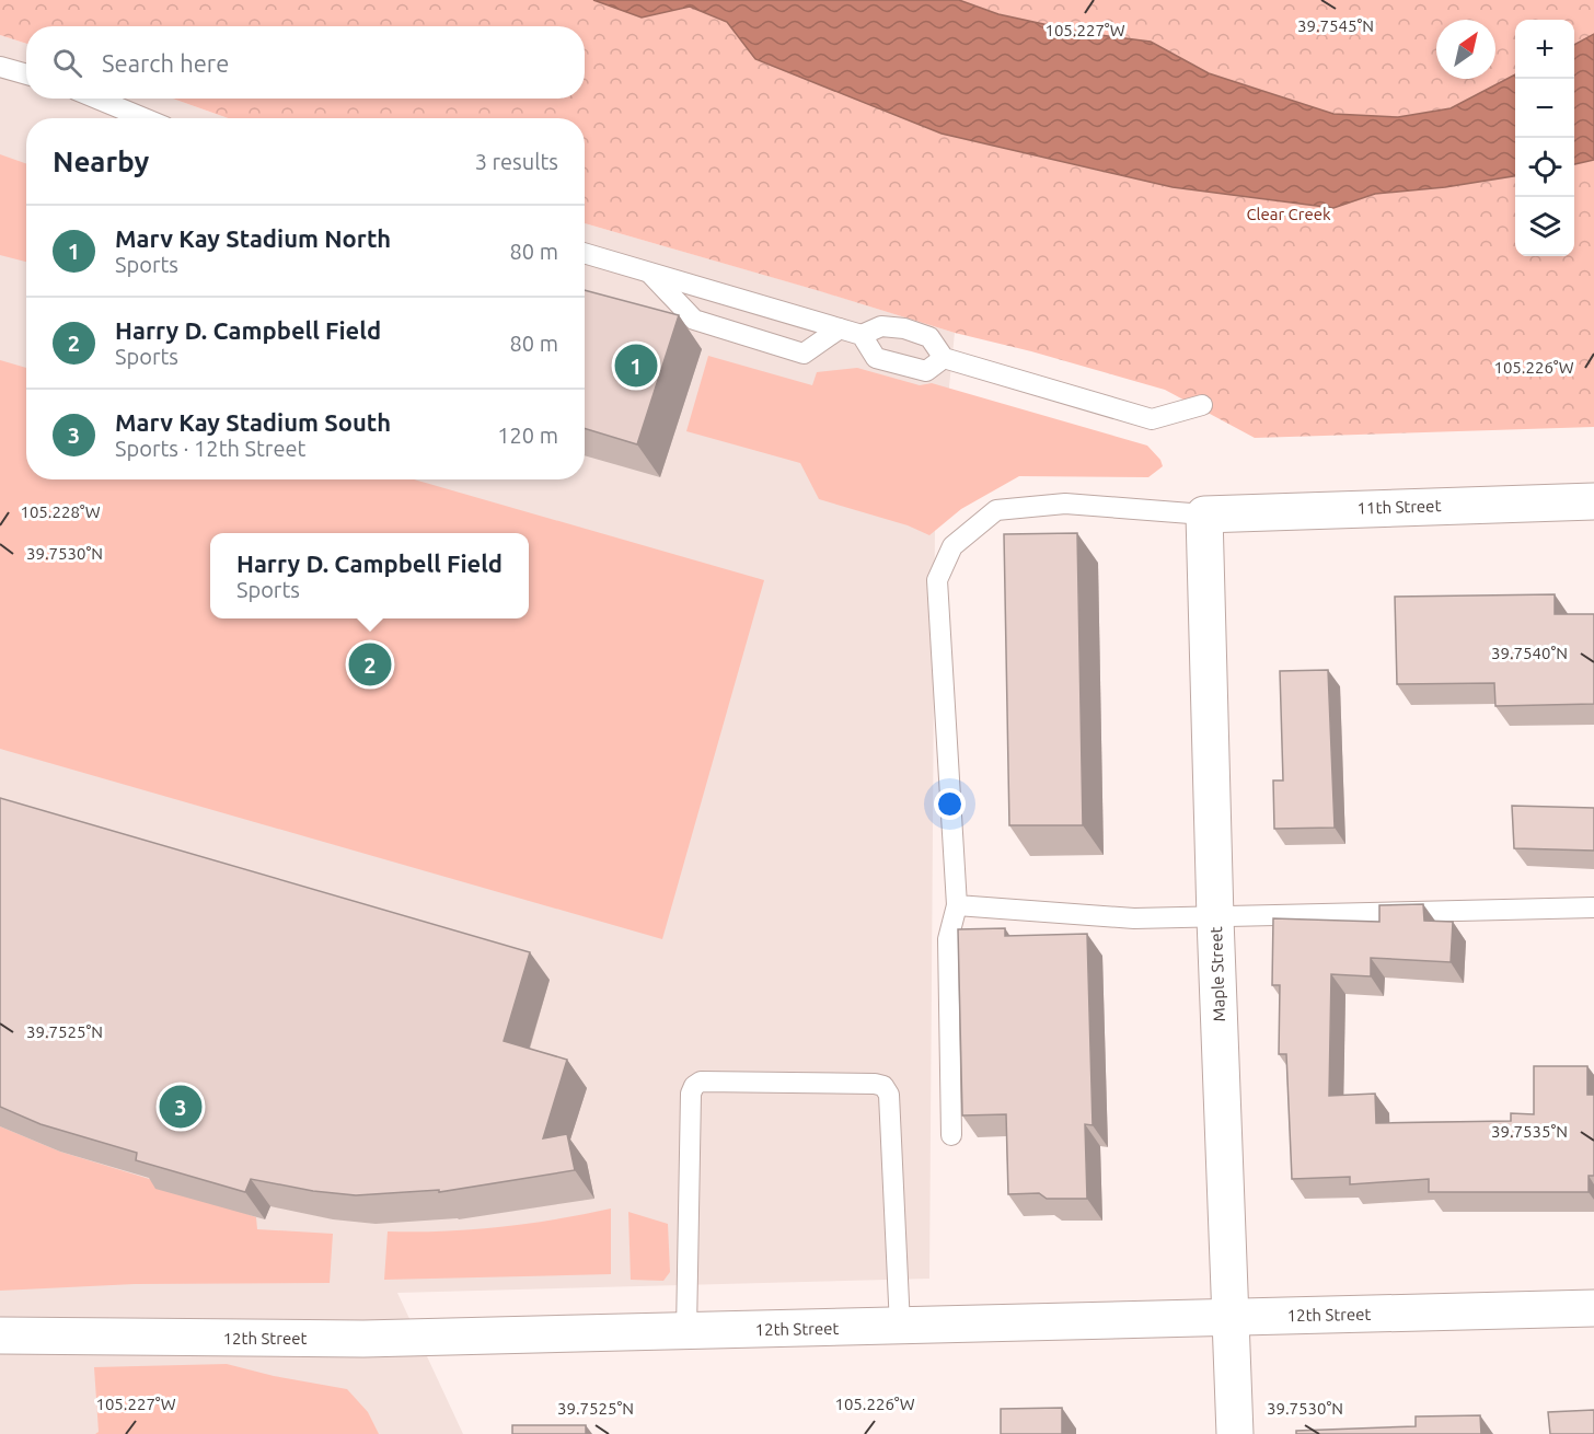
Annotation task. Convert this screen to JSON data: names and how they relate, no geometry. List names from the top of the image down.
{
  "streets": {
    "street": ["11th Street", "Maple Street", "12th Street"]
  },
  "crossings": [
    ["11th Street", "Maple Street"],
    ["Maple Street", "12th Street"]
  ],
  "parks": ["Clear Creek"],
  "north": "top right",
  "page": {
    "map_buttons": ["+", "−"],
    "search": "Search here",
    "heading": ["Nearby", "3 results"],
    "list": [
      {
        "mark": "1",
        "name": "Marv Kay Stadium North",
        "note": "Sports",
        "value": "80 m"
      },
      {
        "mark": "2",
        "name": "Harry D. Campbell Field",
        "note": "Sports",
        "value": "80 m"
      },
      {
        "mark": "3",
        "name": "Marv Kay Stadium South",
        "note": "Sports · 12th Street",
        "value": "120 m"
      }
    ],
    "pins": ["1", "2", "3"],
    "popup": ["Harry D. Campbell Field", "Sports"]
  },
  "coordinates": [
    "39.7545°N",
    "105.227°W",
    "105.226°W",
    "105.228°W",
    "39.7530°N",
    "39.7540°N",
    "39.7525°N",
    "39.7535°N"
  ]
}
